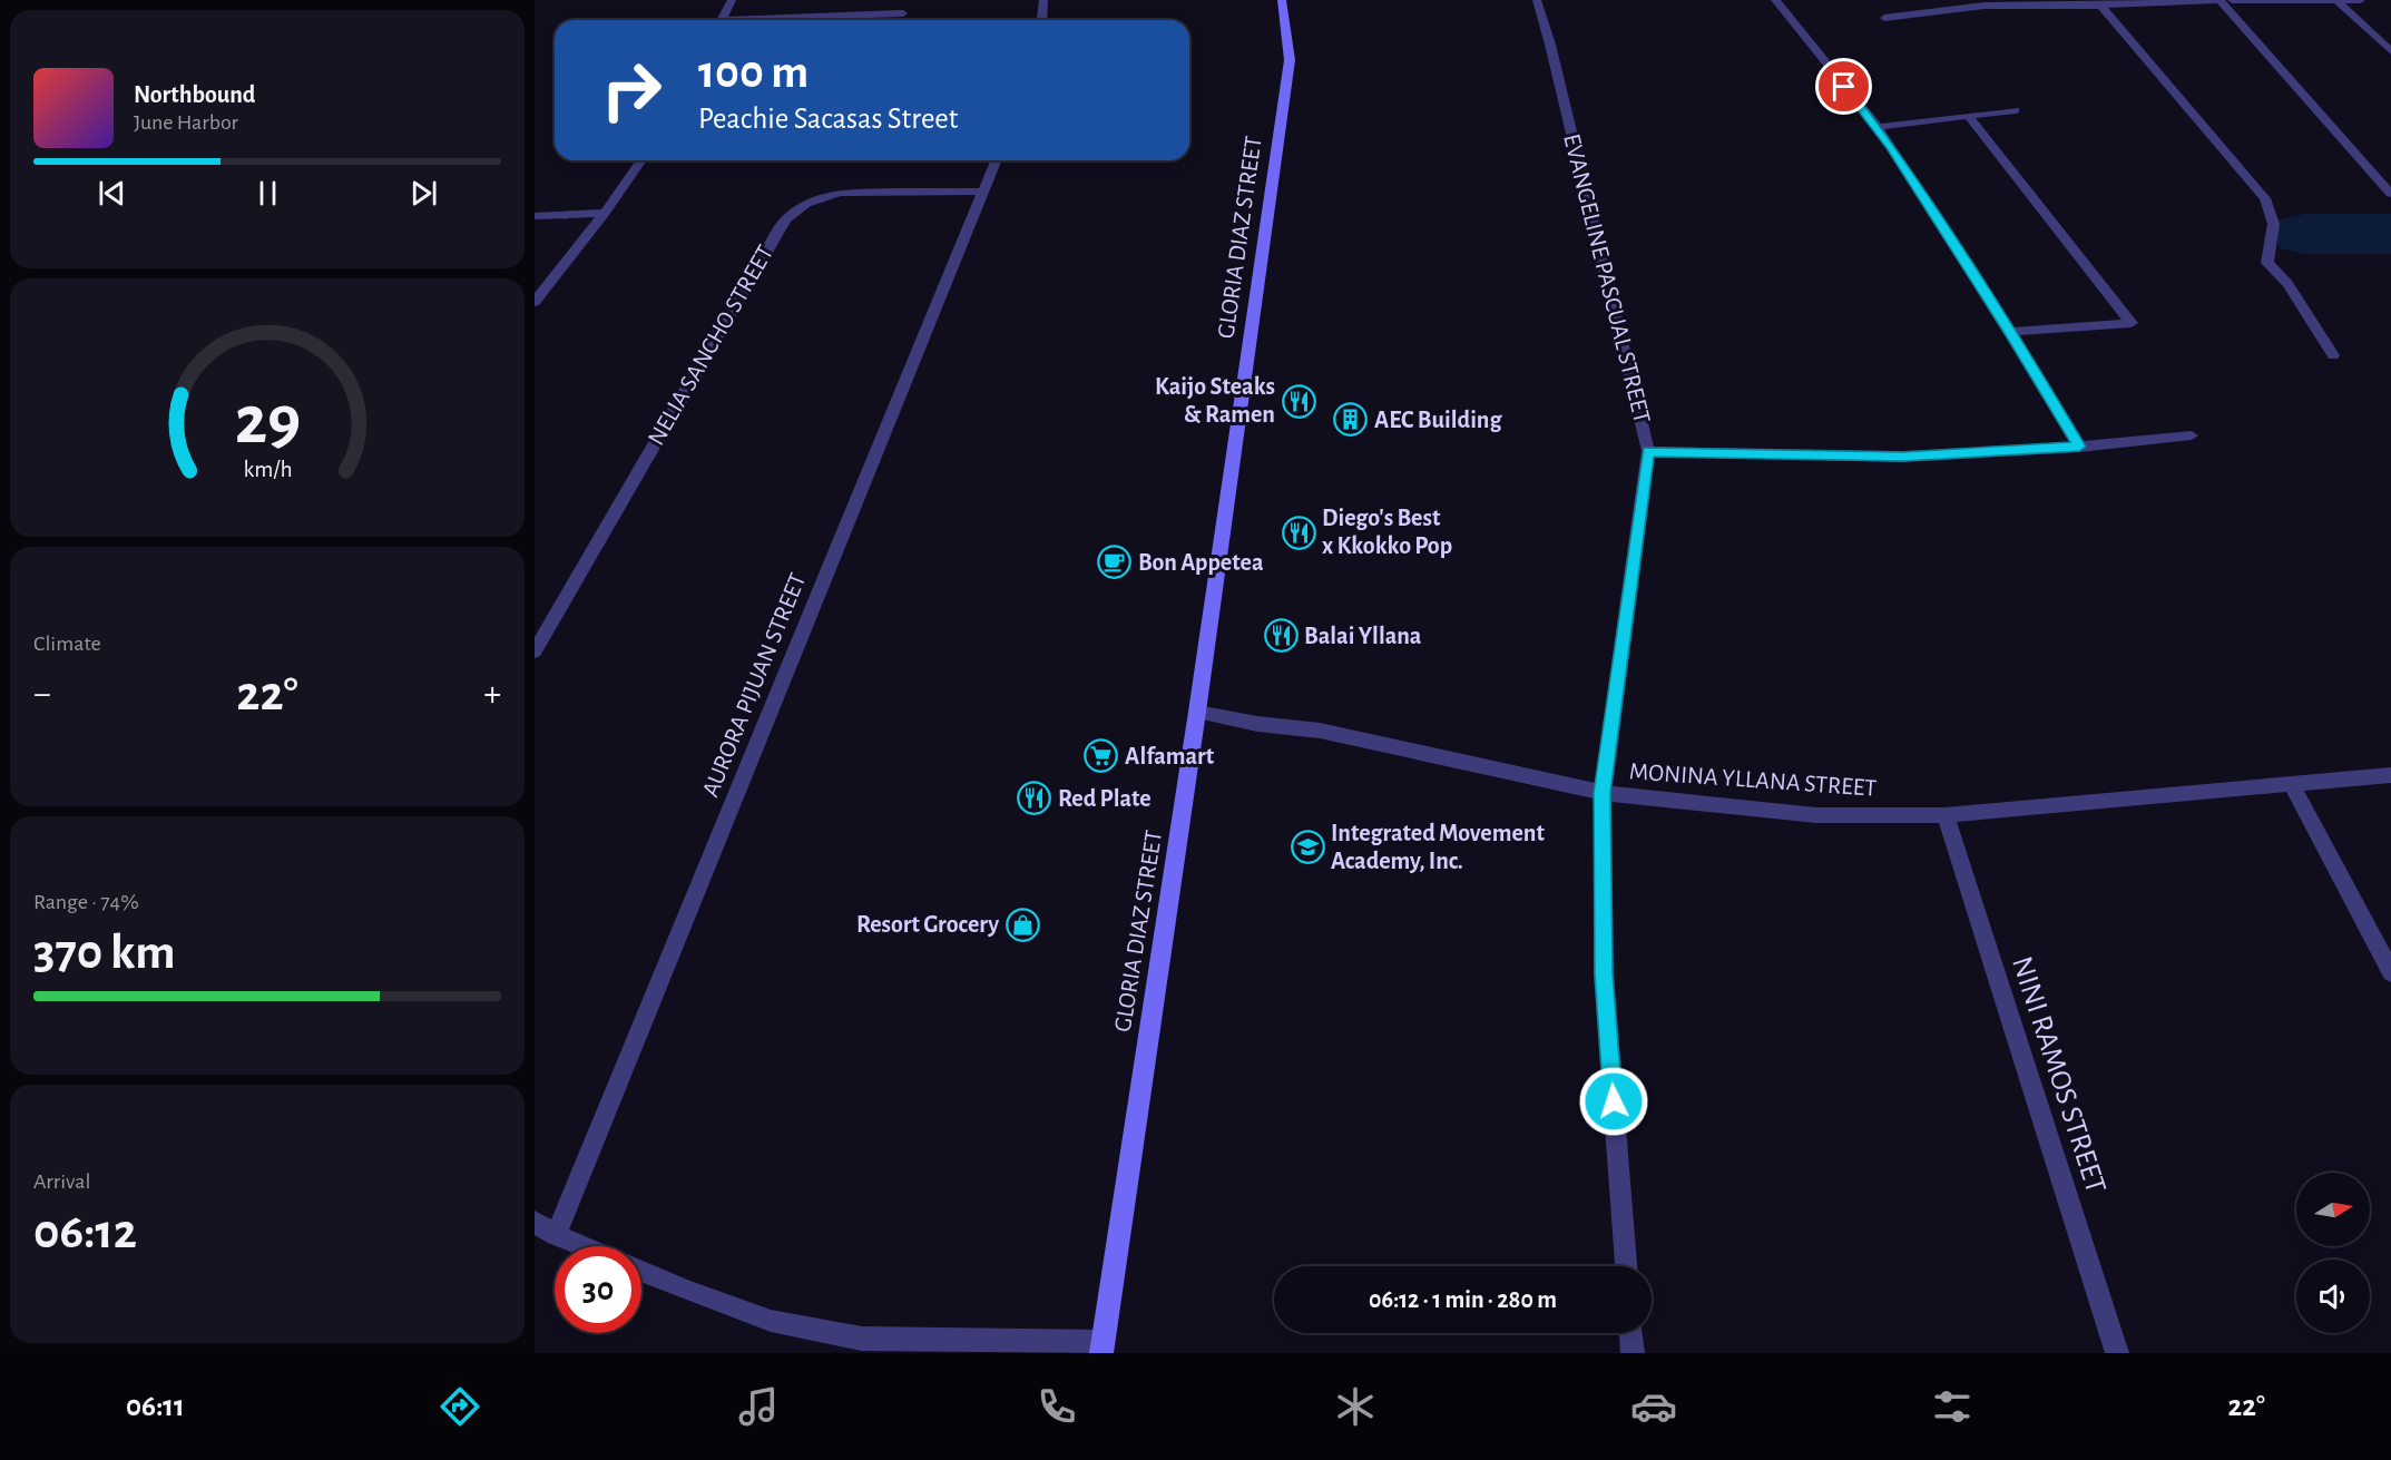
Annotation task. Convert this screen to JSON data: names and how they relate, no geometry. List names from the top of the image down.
{
  "streets": {
    "street": [
      "GLORIA DIAZ STREET",
      "EVANGELINE PASCUAL STREET",
      "NELIA SANCHO STREET",
      "AURORA PIJUAN STREET",
      "MONINA YLLANA STREET",
      "NINI RAMOS STREET"
    ]
  },
  "crossings": [
    ["GLORIA DIAZ STREET", "MONINA YLLANA STREET"],
    ["EVANGELINE PASCUAL STREET", "MONINA YLLANA STREET"],
    ["NELIA SANCHO STREET", "AURORA PIJUAN STREET"],
    ["MONINA YLLANA STREET", "NINI RAMOS STREET"]
  ],
  "places": {
    "restaurant": [
      "Kaijo Steaks & Ramen",
      "Diego's Best x Kkokko Pop",
      "Balai Yllana",
      "Red Plate"
    ],
    "building": ["AEC Building"],
    "cafe": ["Bon Appetea"],
    "supermarket": ["Alfamart"],
    "school or university": ["Integrated Movement Academy, Inc."],
    "shop": ["Resort Grocery"]
  },
  "north": "right",
  "page": {
    "turn": ["100 m", "Peachie Sacasas Street"],
    "song": ["Northbound", "June Harbor"],
    "tile": [
      "Climate",
      ["Range · 74%", "370 km"],
      ["Arrival", "06:12"]
    ],
    "heat": ["−", "22°", "+"],
    "limit": "30",
    "trip": "06:12 · 1 min · 280 m",
    "tabs": ["06:11", "22°"],
    "gauge": ["29", "km/h"]
  }
}
